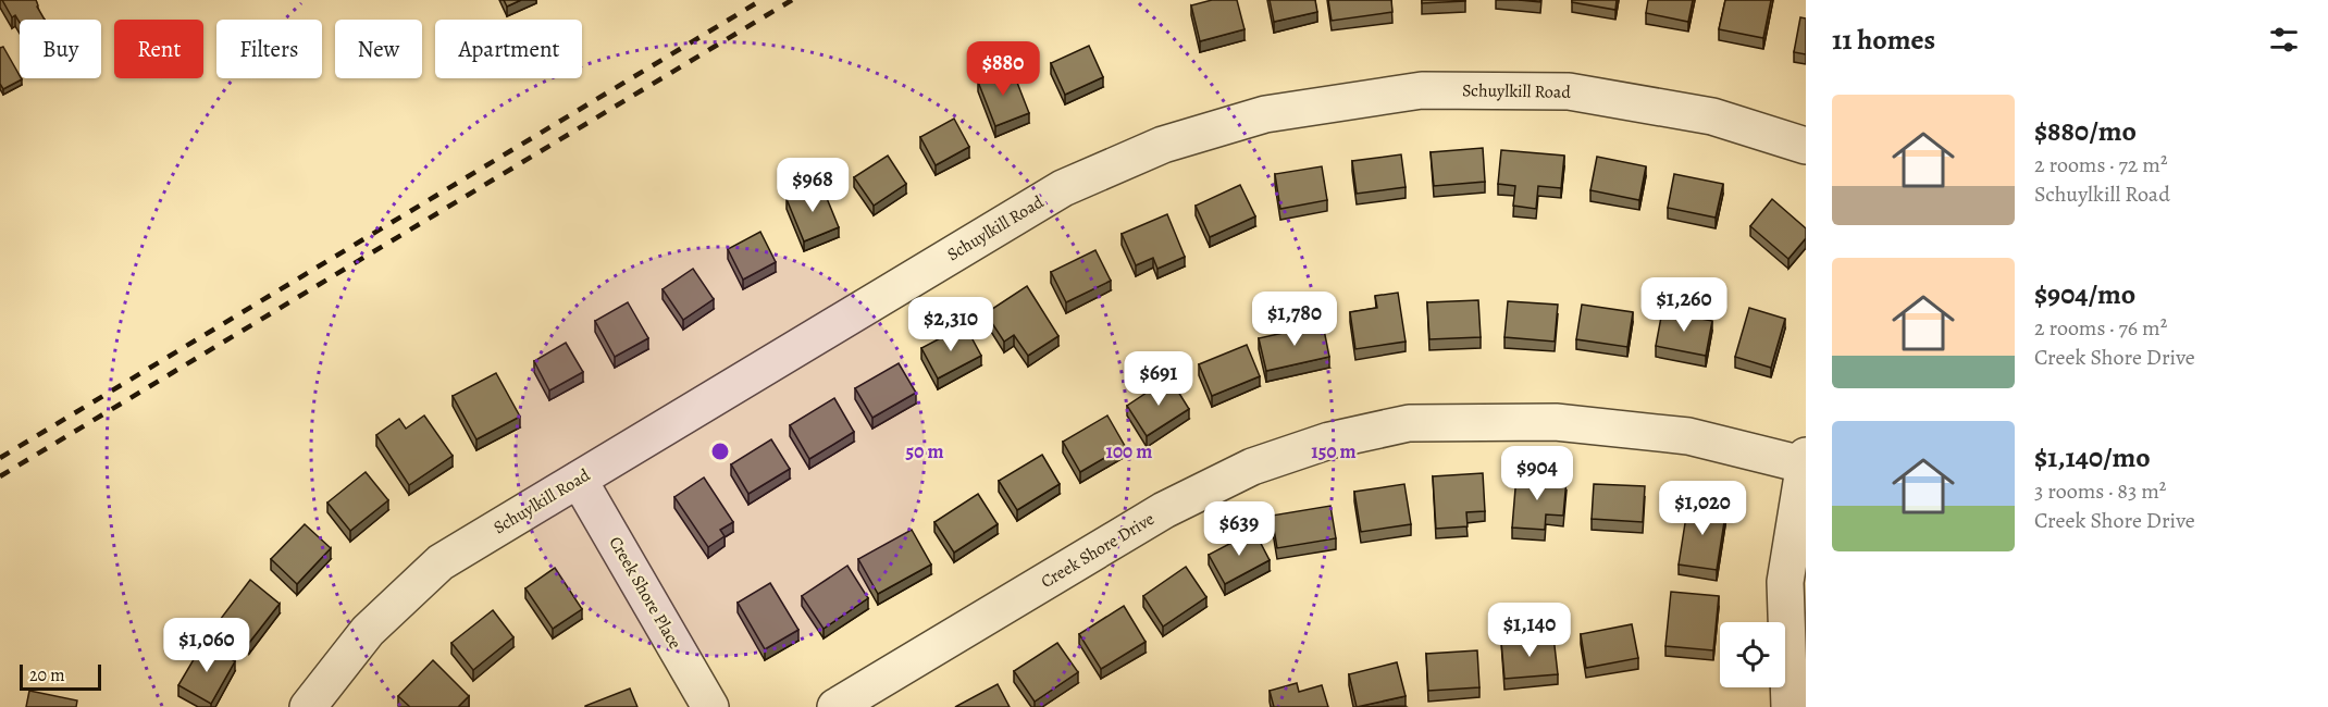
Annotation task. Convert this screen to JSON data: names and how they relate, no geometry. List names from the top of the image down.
{
  "streets": {
    "street": ["Schuylkill Road", "Creek Shore Drive", "Creek Shore Place"]
  },
  "crossings": [
    ["Schuylkill Road", "Creek Shore Place"]
  ],
  "scale_bar": "20 m",
  "page": {
    "heading": "11 homes",
    "chip": [
      "Buy",
      "Rent",
      "Filters",
      "New",
      "Apartment"
    ],
    "price": [
      "$880",
      "$968",
      "$1,260",
      "$1,780",
      "$2,310",
      "$691",
      "$904",
      "$1,020",
      "$639",
      "$1,140",
      "$1,060"
    ],
    "list": [
      {
        "name": "$880/mo",
        "note": "2 rooms · 72 m² · Schuylkill Road"
      },
      {
        "name": "$904/mo",
        "note": "2 rooms · 76 m² · Creek Shore Drive"
      },
      {
        "name": "$1,140/mo",
        "note": "3 rooms · 83 m² · Creek Shore Drive"
      }
    ],
    "scale": "20 m"
  },
  "rings": ["50 m", "100 m", "150 m"]
}
